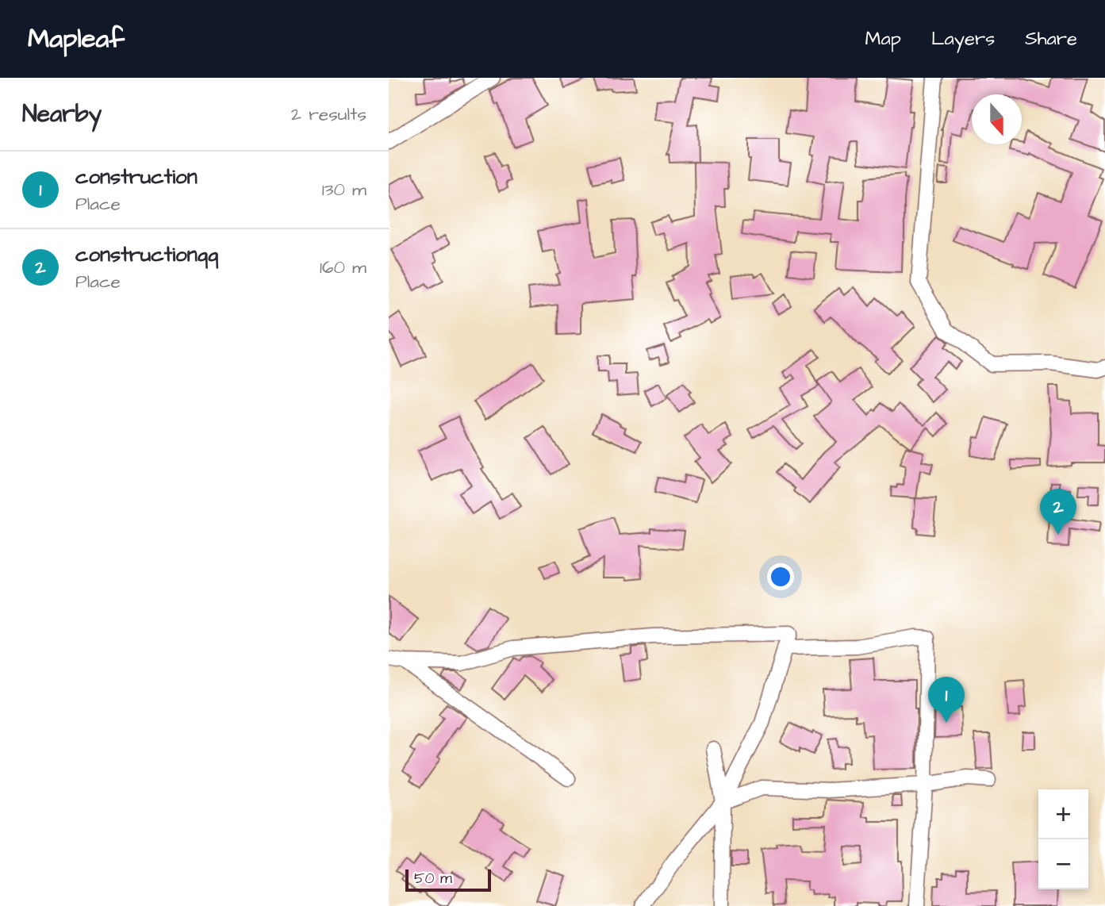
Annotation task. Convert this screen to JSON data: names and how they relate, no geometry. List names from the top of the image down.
{
  "scale_bar": "50 m",
  "north": "bottom",
  "page": {
    "header": "Mapleaf",
    "nav": ["Map", "Layers", "Share"],
    "heading": ["Nearby", "2 results"],
    "list": [
      {
        "mark": "1",
        "name": "construction",
        "note": "Place",
        "value": "130 m"
      },
      {
        "mark": "2",
        "name": "constructionqq",
        "note": "Place",
        "value": "160 m"
      }
    ],
    "pins": ["2", "1"],
    "map_buttons": ["+", "−"],
    "scale": "50 m"
  }
}
